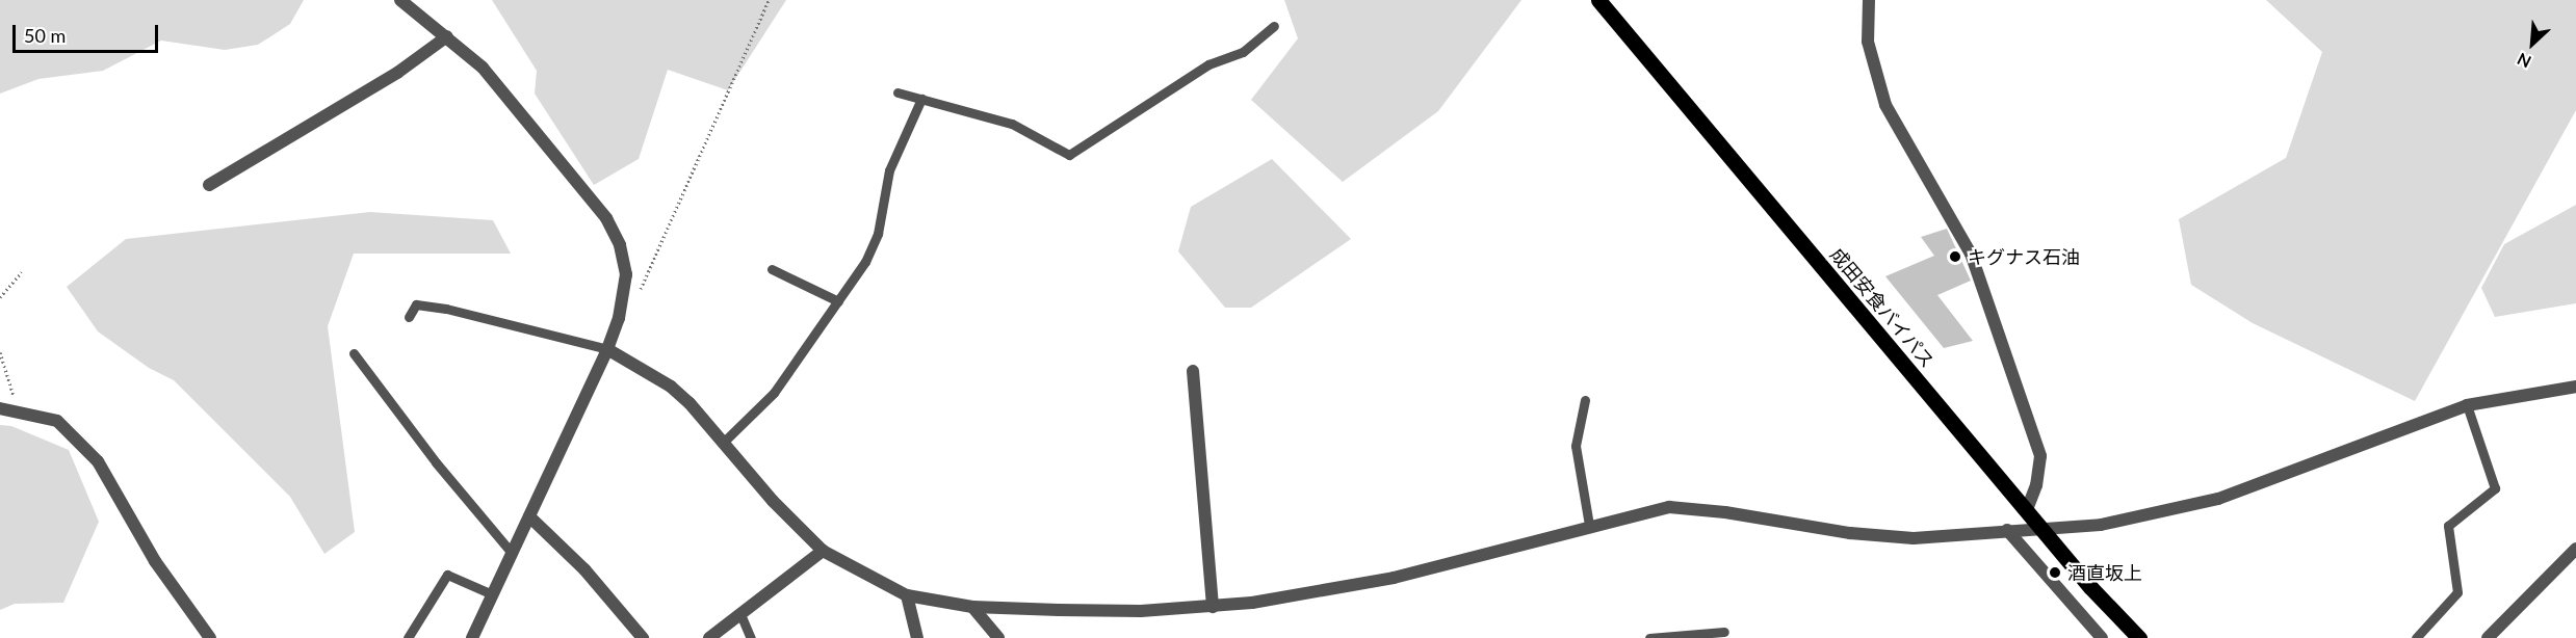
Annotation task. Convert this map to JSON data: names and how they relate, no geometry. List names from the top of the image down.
{
  "streets": {
    "main road": ["成田安食バイパス"]
  },
  "places": ["キグナス石油", "酒直坂上"],
  "scale_bar": "50 m",
  "north": "bottom left"
}
